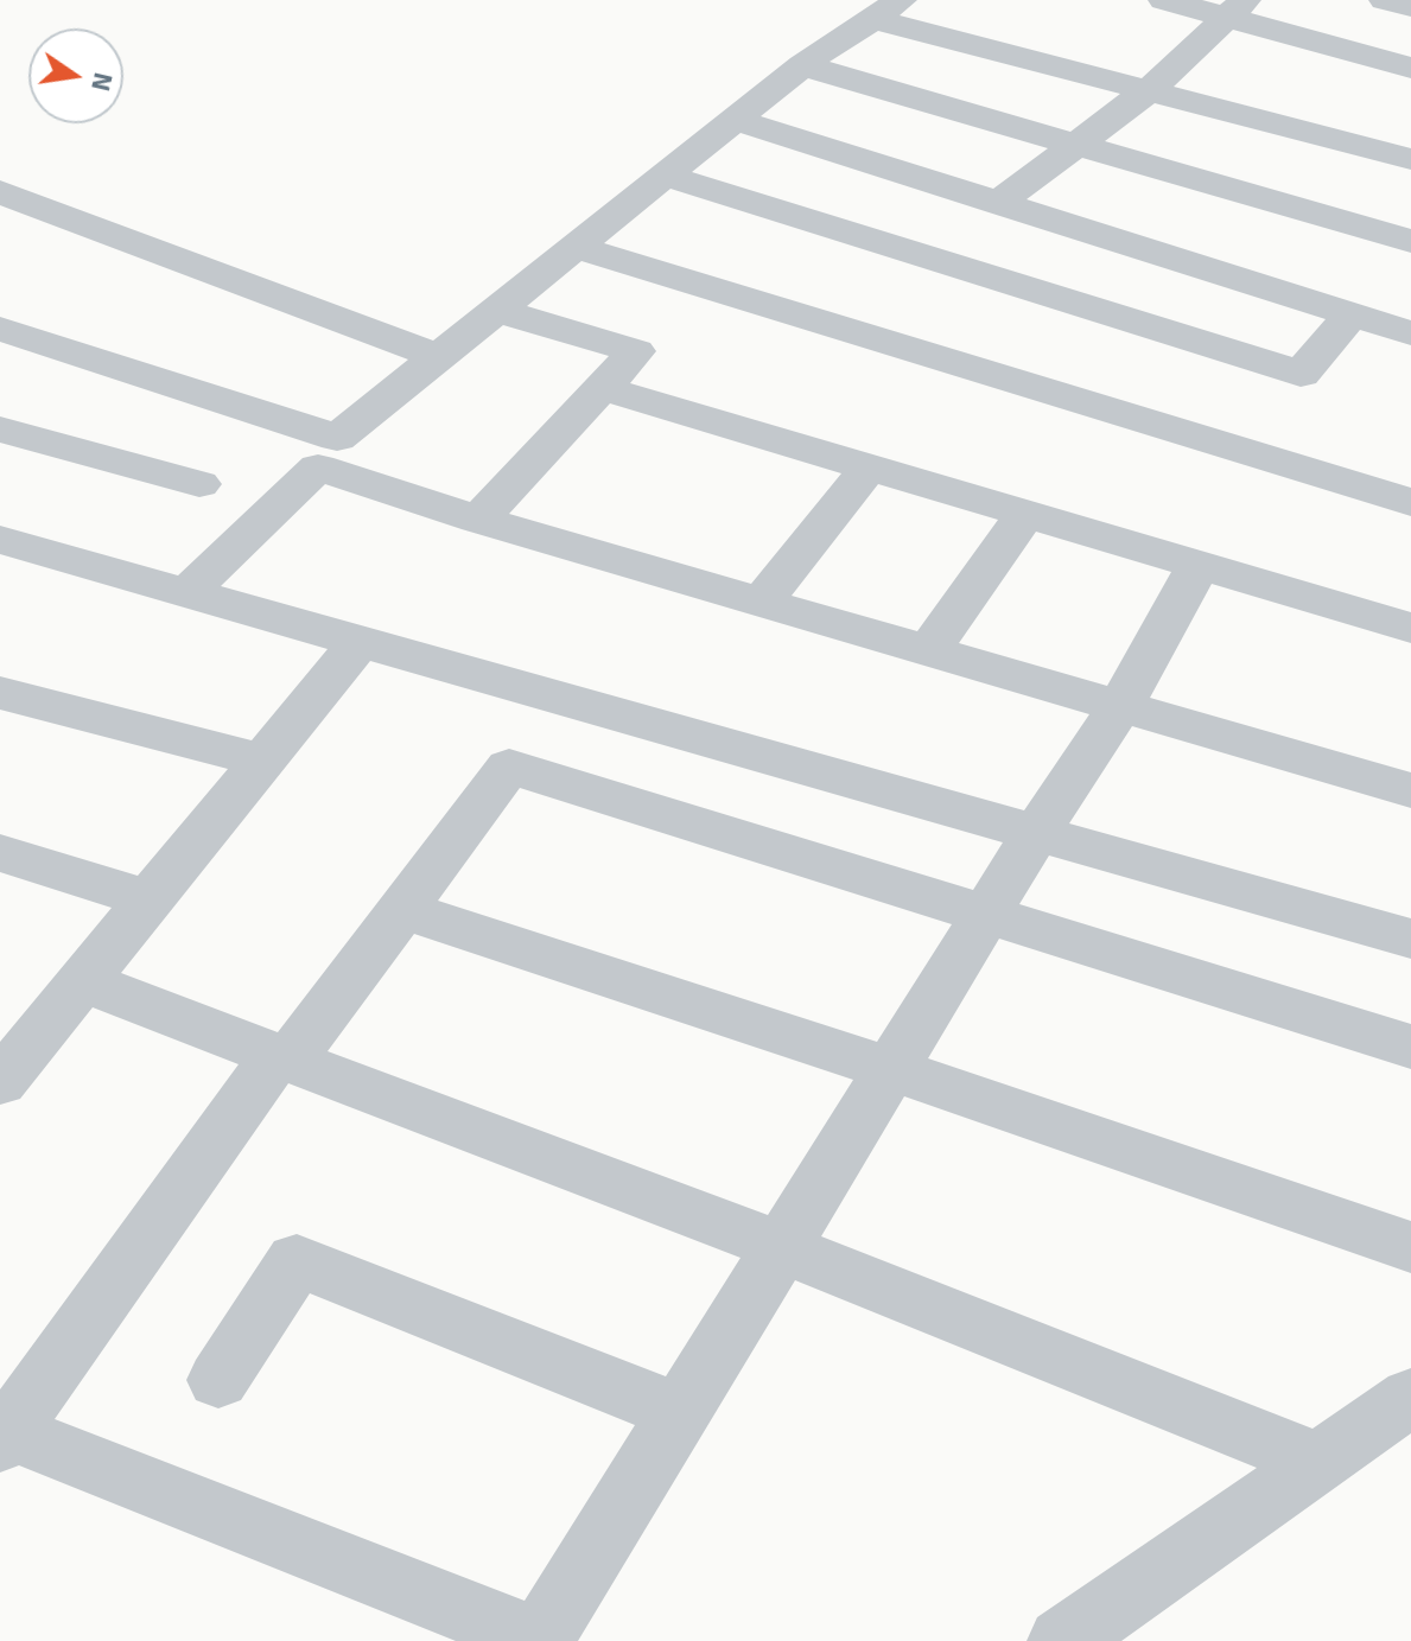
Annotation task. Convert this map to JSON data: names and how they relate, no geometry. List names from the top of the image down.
{
  "north": "right"
}
